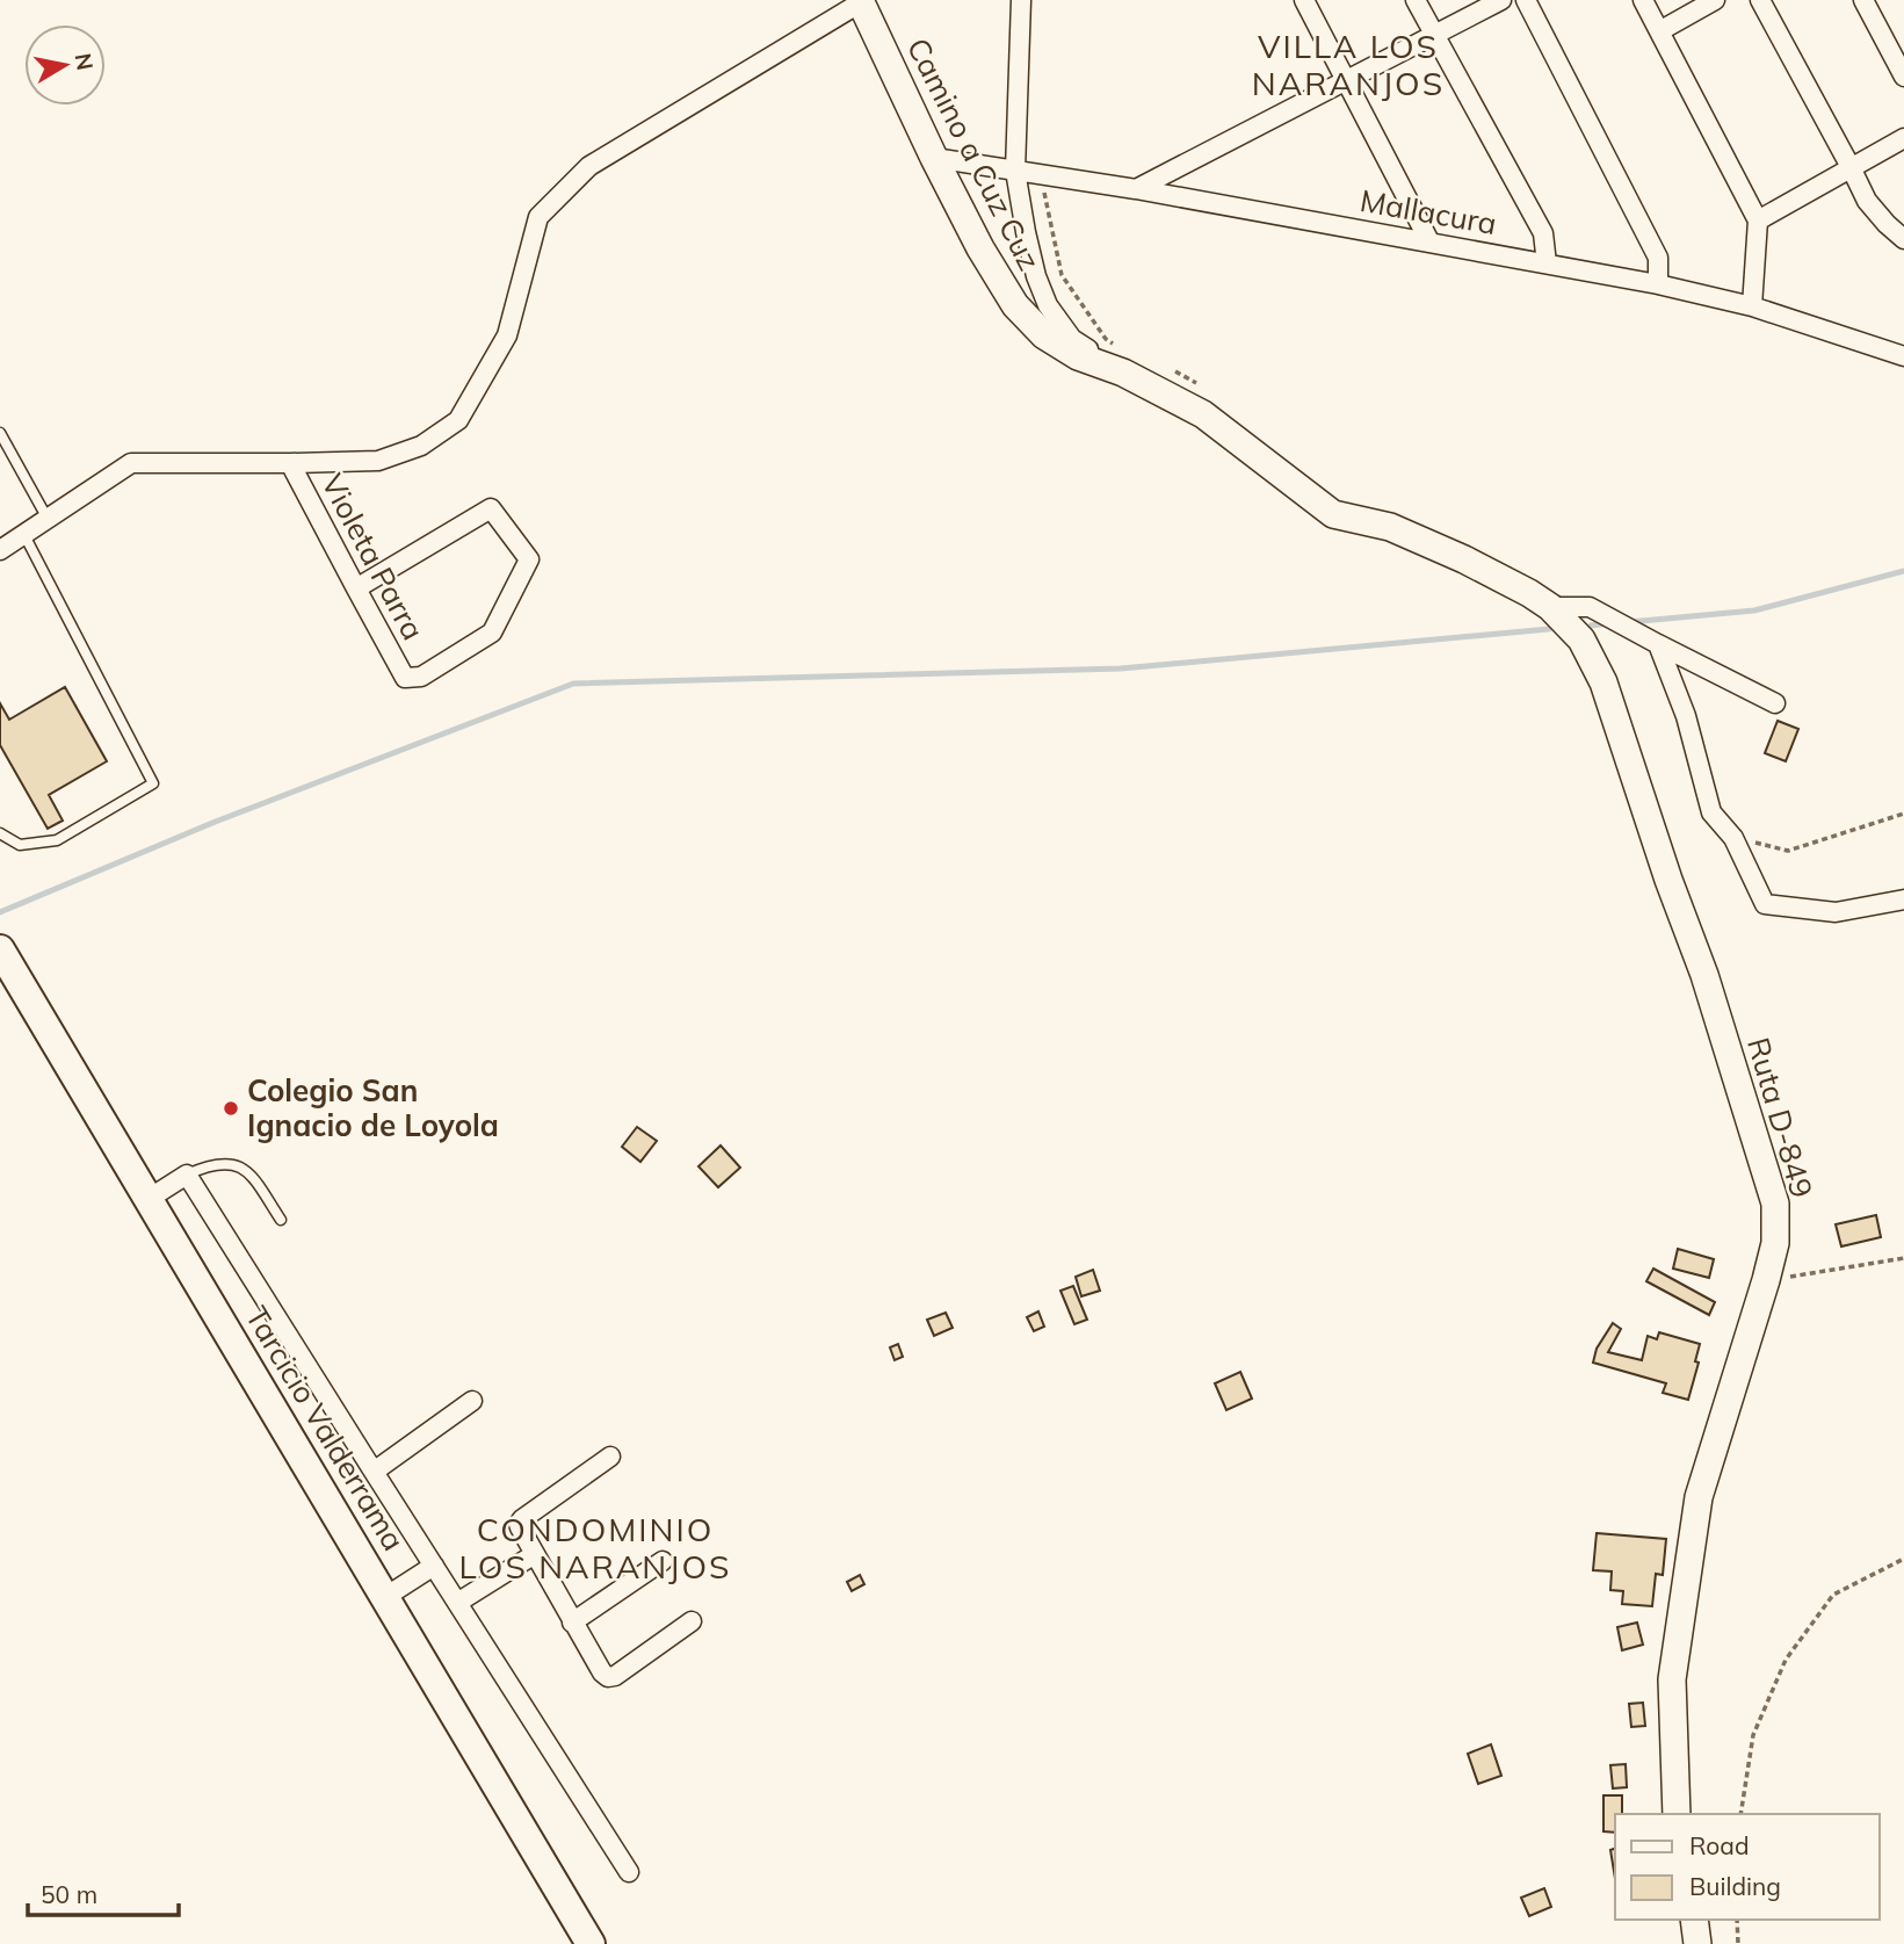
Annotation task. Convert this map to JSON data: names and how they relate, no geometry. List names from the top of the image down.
{
  "streets": {
    "main road": ["Camino a Cuz Cuz", "Ruta D-849", "Tarcicio Valderrama"],
    "street": ["Mallacura", "Violeta Parra"]
  },
  "crossings": [
    ["Camino a Cuz Cuz", "Mallacura"],
    ["Camino a Cuz Cuz", "Ruta D-849"]
  ],
  "districts": ["VILLA LOS NARANJOS", "CONDOMINIO LOS NARANJOS"],
  "places": ["Colegio San Ignacio de Loyola"],
  "legend": ["Road", "Building"],
  "scale_bar": "50 m",
  "north": "right"
}
